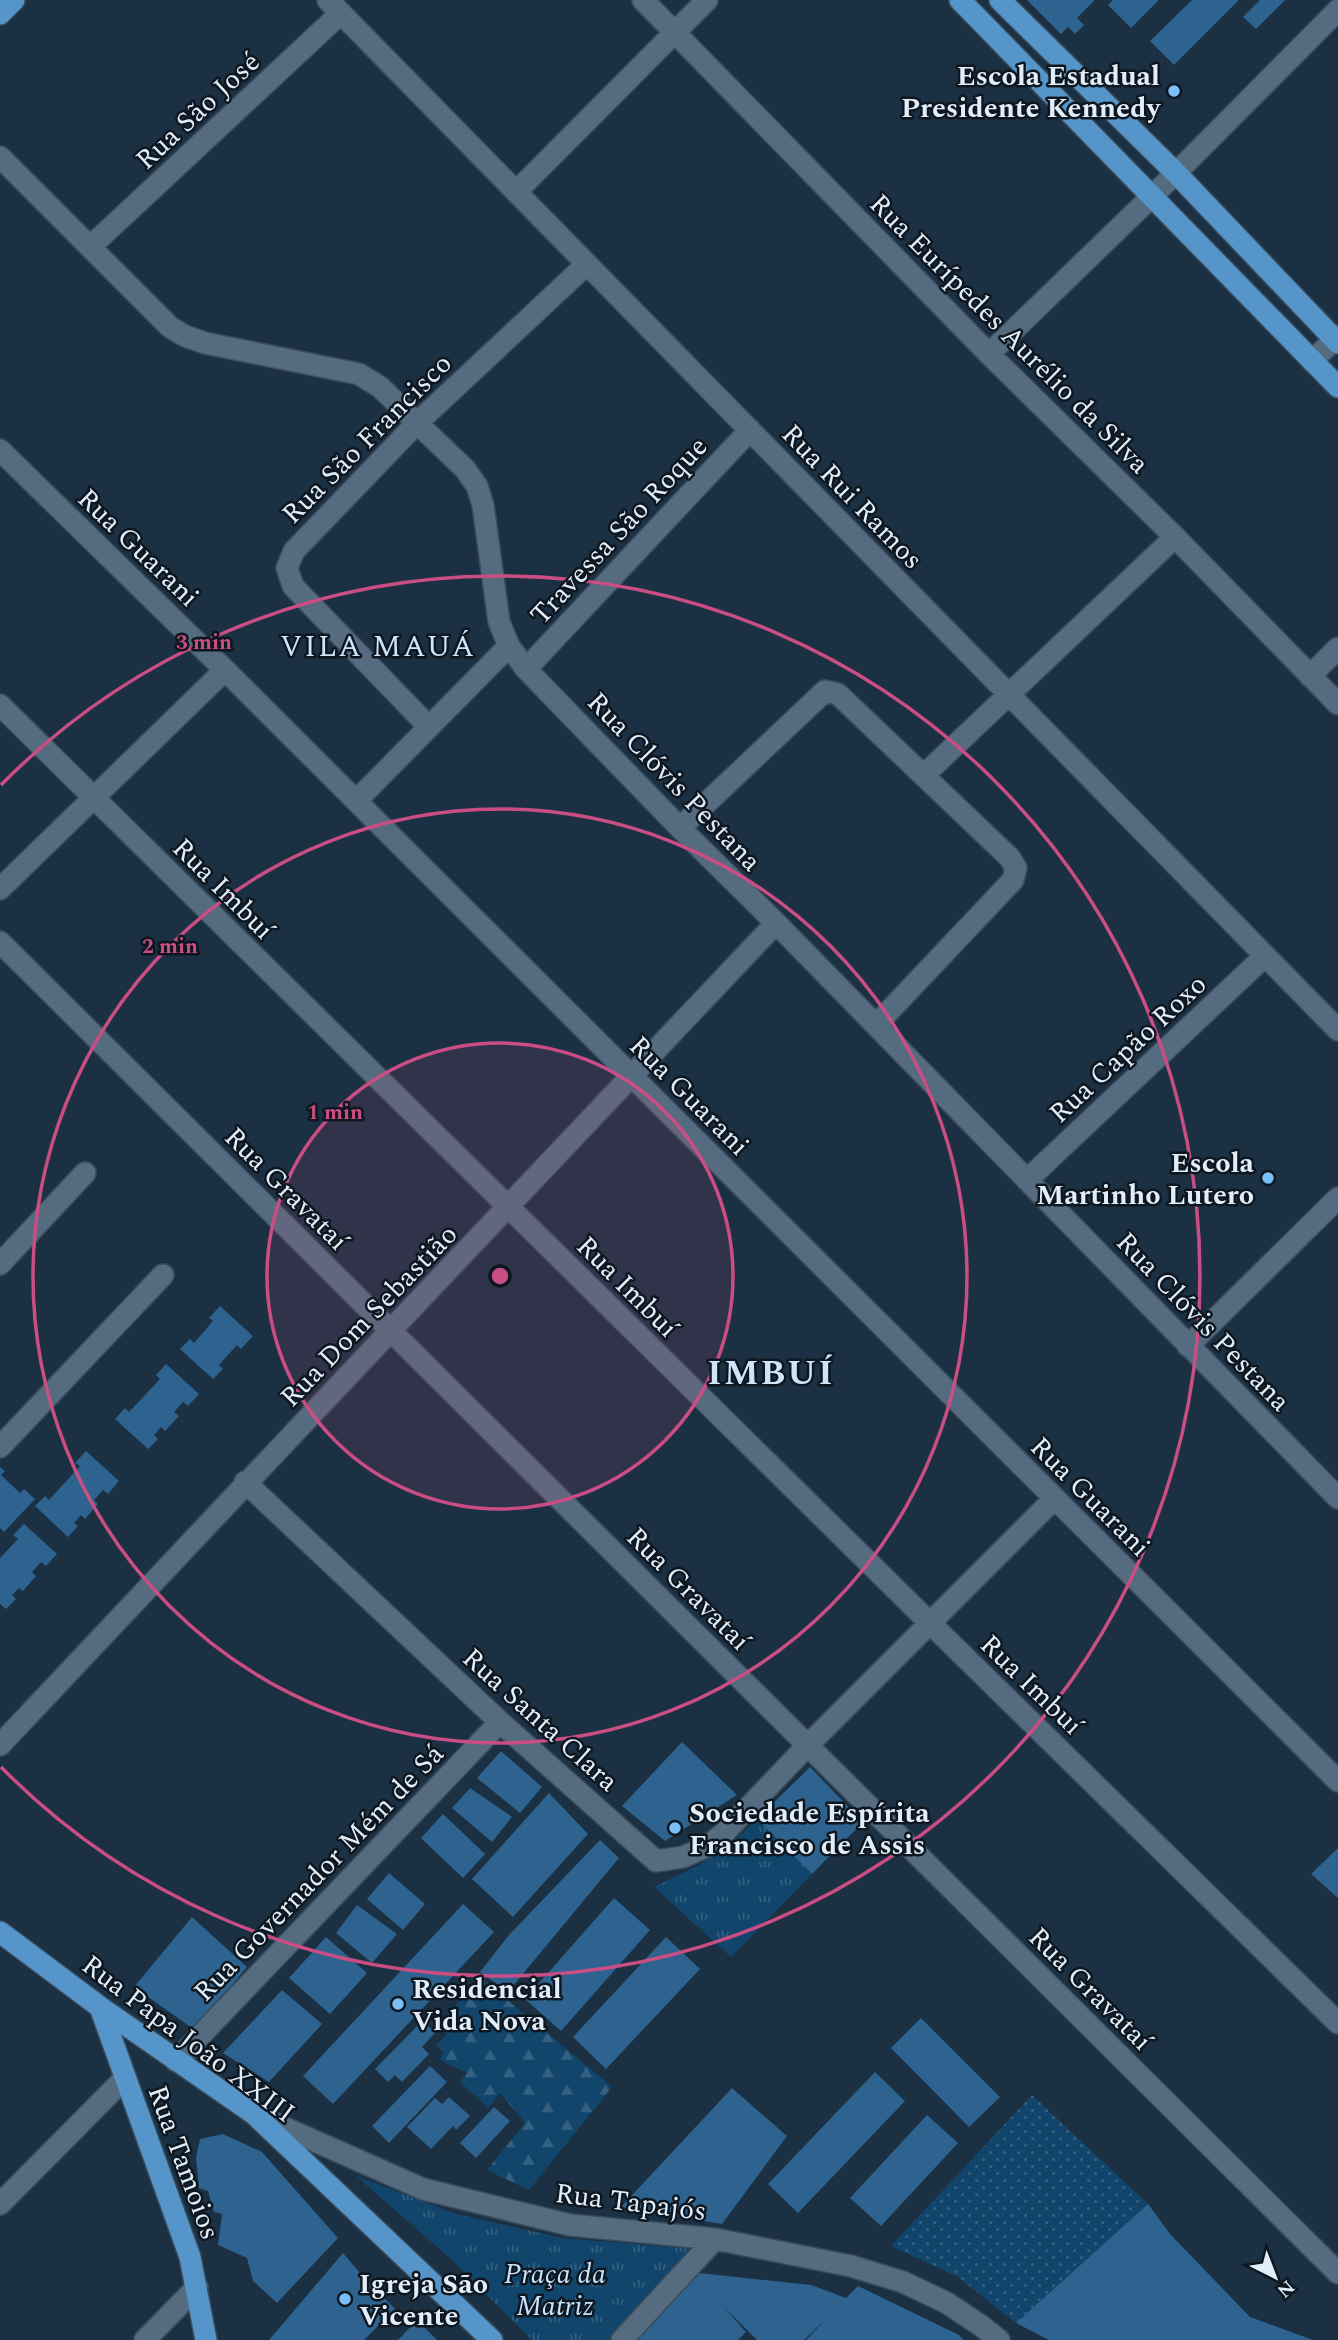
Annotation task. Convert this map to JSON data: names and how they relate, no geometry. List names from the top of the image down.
{
  "streets": {
    "main road": ["Rua Papa João XXIII", "Rua Tamoios"],
    "street": [
      "Rua São José",
      "Rua Eurípedes Aurélio da Silva",
      "Rua São Francisco",
      "Rua Rui Ramos",
      "Travessa São Roque",
      "Rua Guarani",
      "Rua Clóvis Pestana",
      "Rua Imbuí",
      "Rua Capão Roxo",
      "Rua Gravataí",
      "Rua Dom Sebastião",
      "Rua Santa Clara",
      "Rua Governador Mém de Sá",
      "Rua Tapajós"
    ]
  },
  "crossings": [
    ["Rua São José", "Rua Rui Ramos"],
    ["Rua São José", "Rua Clóvis Pestana"],
    ["Rua São Francisco", "Rua Rui Ramos"],
    ["Rua São Francisco", "Rua Clóvis Pestana"],
    ["Rua Rui Ramos", "Travessa São Roque"],
    ["Rua Rui Ramos", "Rua Capão Roxo"],
    ["Travessa São Roque", "Rua Clóvis Pestana"],
    ["Rua Guarani", "Rua Dom Sebastião"],
    ["Rua Clóvis Pestana", "Rua Capão Roxo"],
    ["Rua Clóvis Pestana", "Rua Dom Sebastião"],
    ["Rua Imbuí", "Rua Dom Sebastião"],
    ["Rua Gravataí", "Rua Dom Sebastião"],
    ["Rua Gravataí", "Rua Santa Clara"],
    ["Rua Dom Sebastião", "Rua Santa Clara"],
    ["Rua Santa Clara", "Rua Governador Mém de Sá"],
    ["Rua Governador Mém de Sá", "Rua Papa João XXIII"],
    ["Rua Papa João XXIII", "Rua Tamoios"],
    ["Rua Papa João XXIII", "Rua Tapajós"]
  ],
  "districts": ["VILA MAUÁ", "IMBUÍ"],
  "parks": ["Praça da Matriz"],
  "places": [
    "Escola Estadual Presidente Kennedy",
    "Escola Martinho Lutero",
    "Sociedade Espírita Francisco de Assis",
    "Residencial Vida Nova",
    "Igreja São Vicente"
  ],
  "north": "bottom right",
  "rings": ["3 min", "2 min", "1 min"]
}
